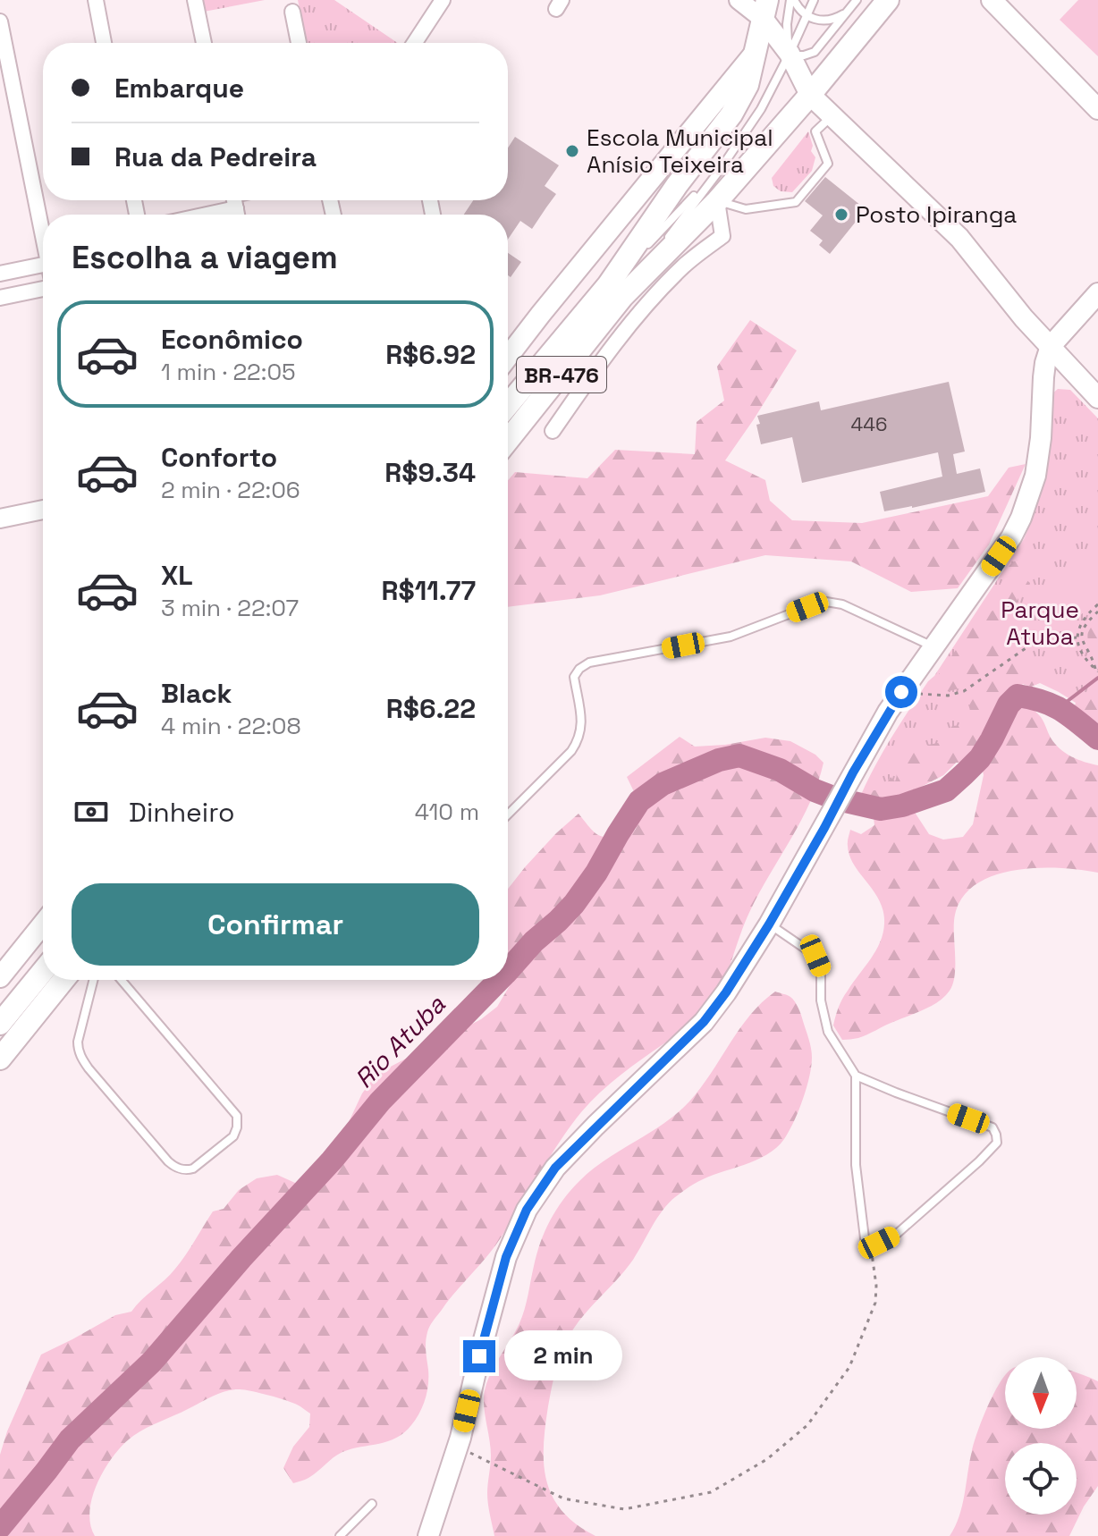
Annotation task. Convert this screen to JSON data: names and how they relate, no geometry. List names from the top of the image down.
{
  "streets": {
    "main road": ["BR-476"]
  },
  "water": ["Rio Atuba"],
  "parks": ["Parque Atuba"],
  "places": ["Escola Municipal Anísio Teixeira", "Posto Ipiranga"],
  "house_numbers": ["446"],
  "north": "bottom",
  "page": {
    "banner": ["Embarque", "Rua da Pedreira"],
    "heading": "Escolha a viagem",
    "list": [
      {
        "name": "Econômico",
        "note": "1 min · 22:05",
        "value": "R$6.92"
      },
      {
        "name": "Conforto",
        "note": "2 min · 22:06",
        "value": "R$9.34"
      },
      {
        "name": "XL",
        "note": "3 min · 22:07",
        "value": "R$11.77"
      },
      {
        "name": "Black",
        "note": "4 min · 22:08",
        "value": "R$6.22"
      }
    ],
    "pay": ["Dinheiro", "410 m"],
    "buttons": "Confirmar",
    "bubble": "2 min"
  }
}
